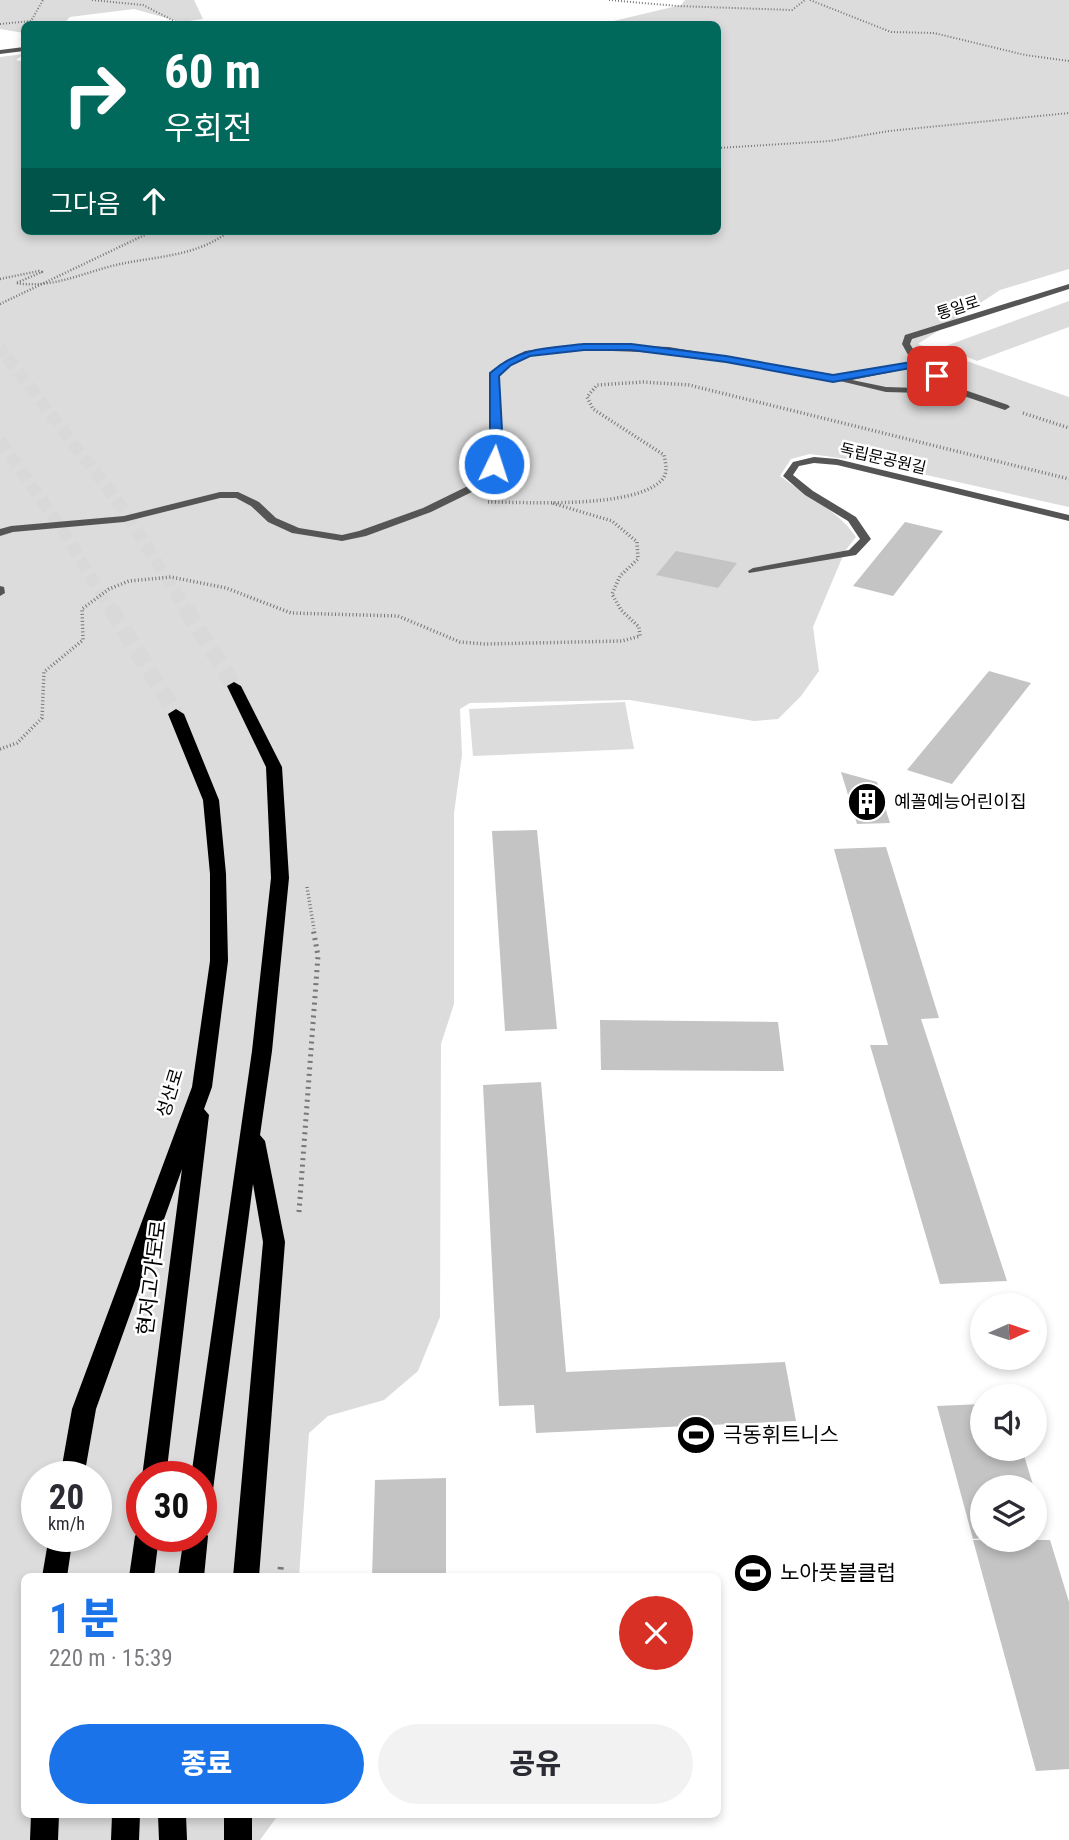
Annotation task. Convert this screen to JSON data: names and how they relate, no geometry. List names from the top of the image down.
{
  "streets": {
    "main road": ["성산로", "현저고가도로"],
    "street": ["통일로", "독립문공원길"]
  },
  "crossings": [
    ["성산로", "현저고가도로"]
  ],
  "places": {
    "building": ["예꼴예능어린이집"],
    "sports": ["극동휘트니스", "노아풋볼클럽"]
  },
  "north": "right",
  "page": {
    "turn": ["60 m", "우회전"],
    "then": "그다음",
    "speed": "20 km/h",
    "limit": "30",
    "heading": ["1 분", "220 m · 15:39"],
    "buttons": ["종료", "공유"]
  }
}
